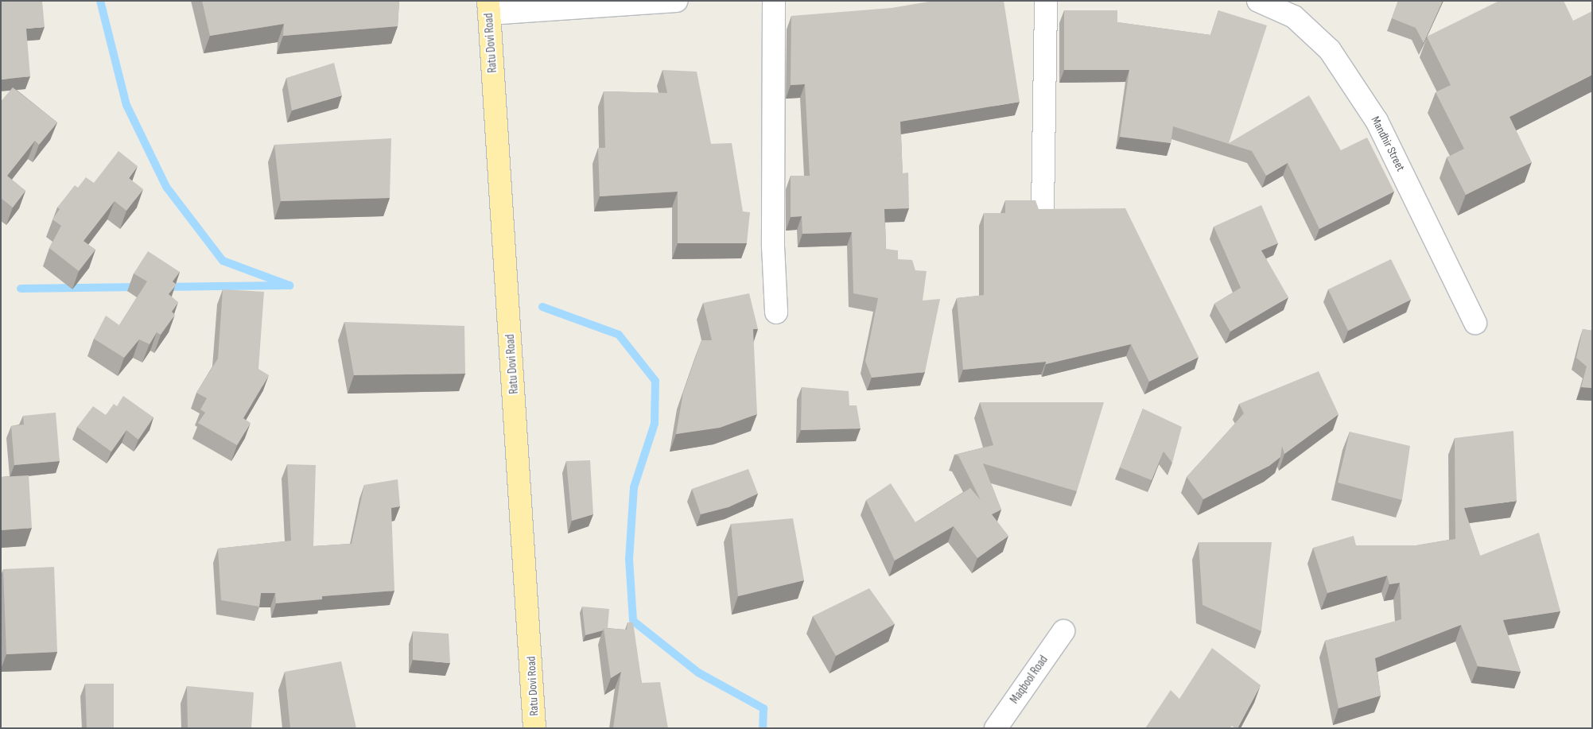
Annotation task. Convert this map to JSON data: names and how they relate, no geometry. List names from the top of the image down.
{
  "streets": {
    "main road": ["Ratu Dovi Road"],
    "street": ["Mandhir Street", "Maqbool Road"]
  }
}
